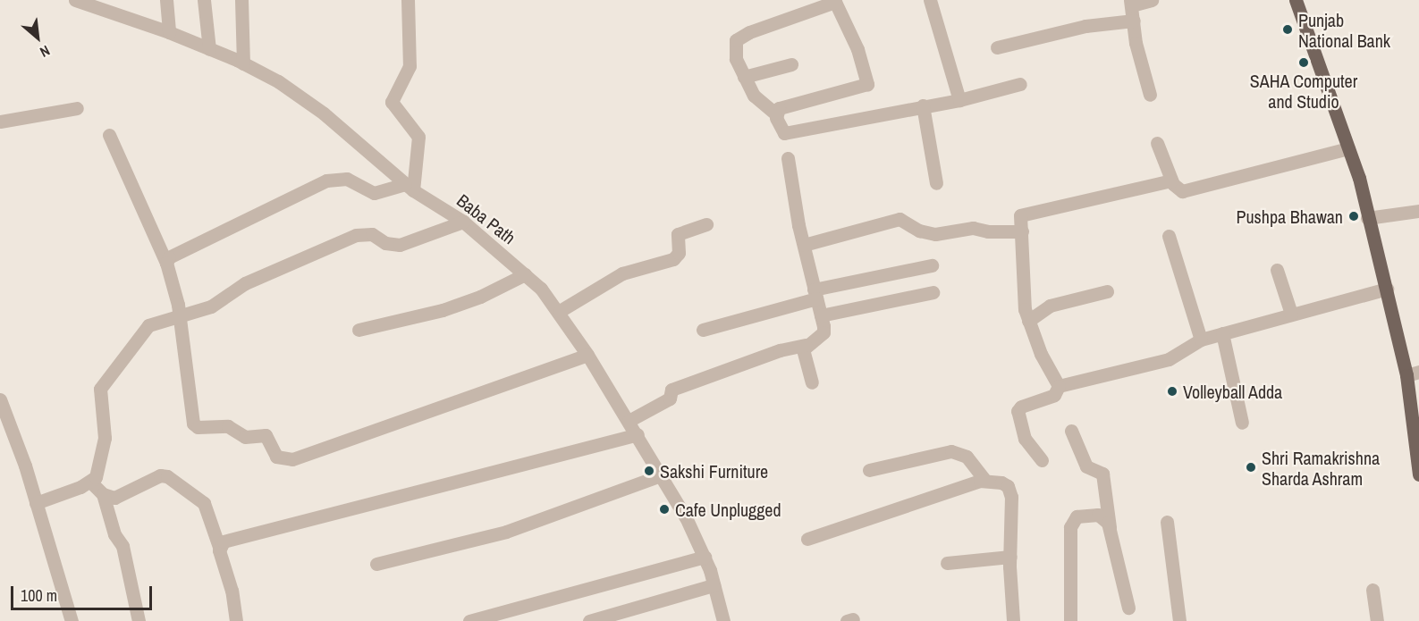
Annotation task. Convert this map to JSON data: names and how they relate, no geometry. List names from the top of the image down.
{
  "streets": {
    "street": ["Baba Path"]
  },
  "places": [
    "Punjab National Bank",
    "SAHA Computer and Studio",
    "Pushpa Bhawan",
    "Volleyball Adda",
    "Shri Ramakrishna Sharda Ashram",
    "Sakshi Furniture",
    "Cafe Unplugged"
  ],
  "scale_bar": "100 m",
  "north": "bottom right"
}
